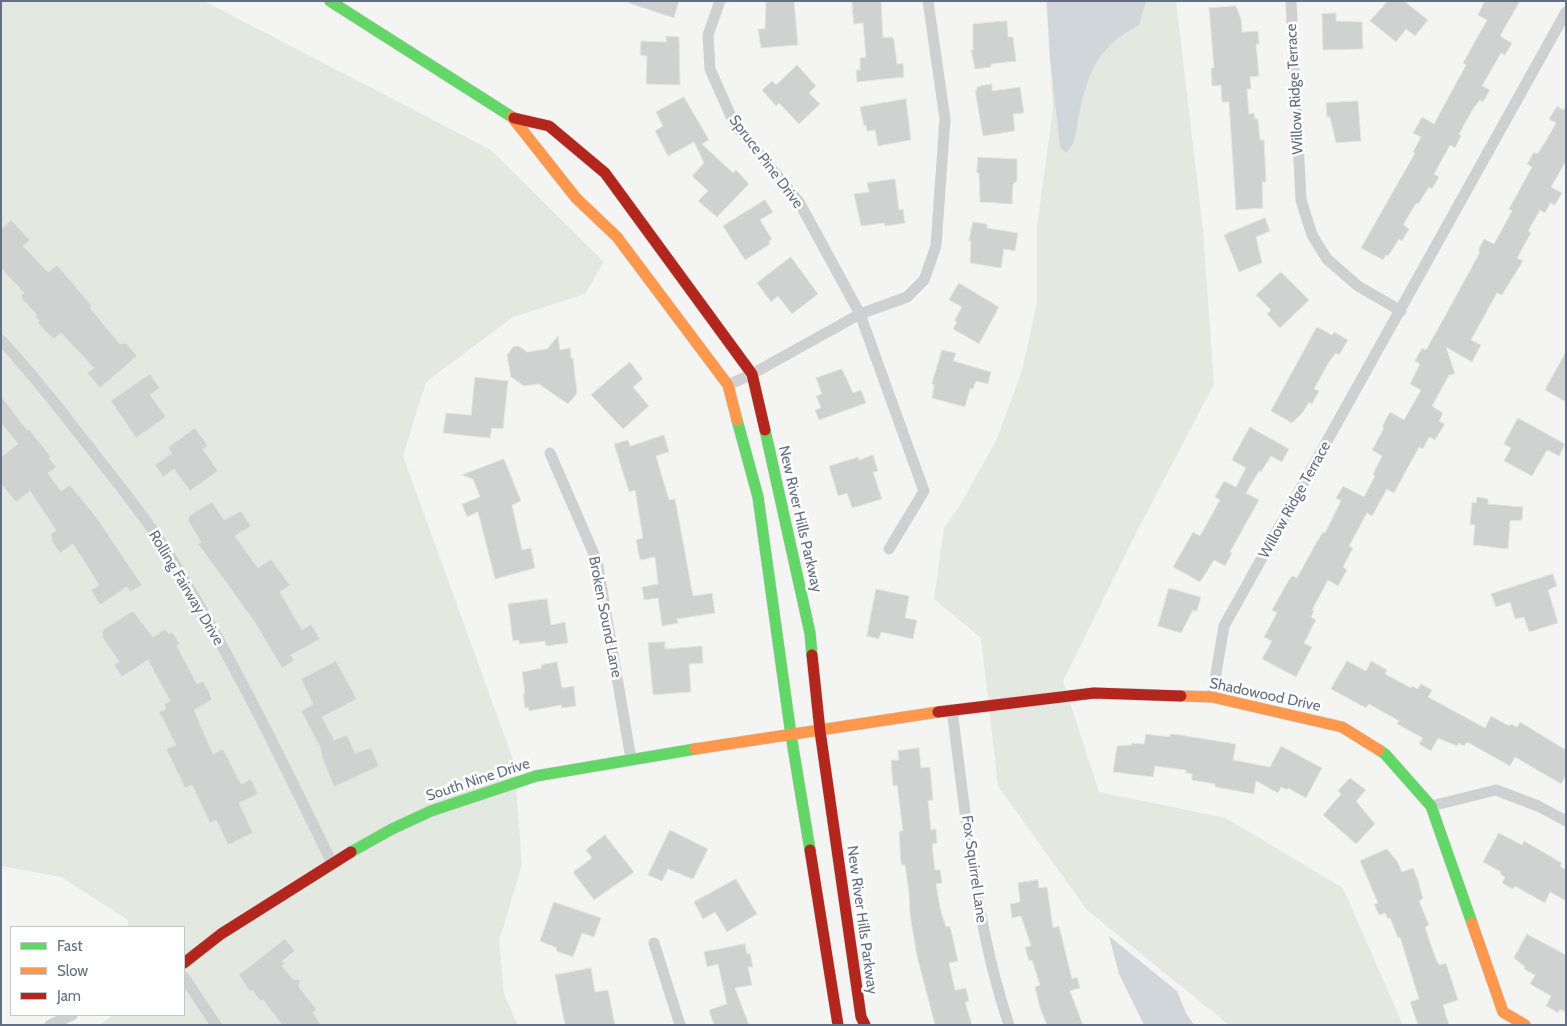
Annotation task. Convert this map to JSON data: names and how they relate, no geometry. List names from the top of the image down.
{
  "streets": {
    "street": [
      "Willow Ridge Terrace",
      "Spruce Pine Drive",
      "New River Hills Parkway",
      "Rolling Fairway Drive",
      "Broken Sound Lane",
      "Shadowood Drive",
      "South Nine Drive",
      "Fox Squirrel Lane"
    ]
  },
  "crossings": [
    ["Willow Ridge Terrace", "Shadowood Drive"],
    ["New River Hills Parkway", "Shadowood Drive"],
    ["New River Hills Parkway", "South Nine Drive"],
    ["Rolling Fairway Drive", "South Nine Drive"],
    ["Broken Sound Lane", "South Nine Drive"],
    ["Shadowood Drive", "South Nine Drive"],
    ["Shadowood Drive", "Fox Squirrel Lane"]
  ],
  "legend": ["Fast", "Slow", "Jam"]
}
